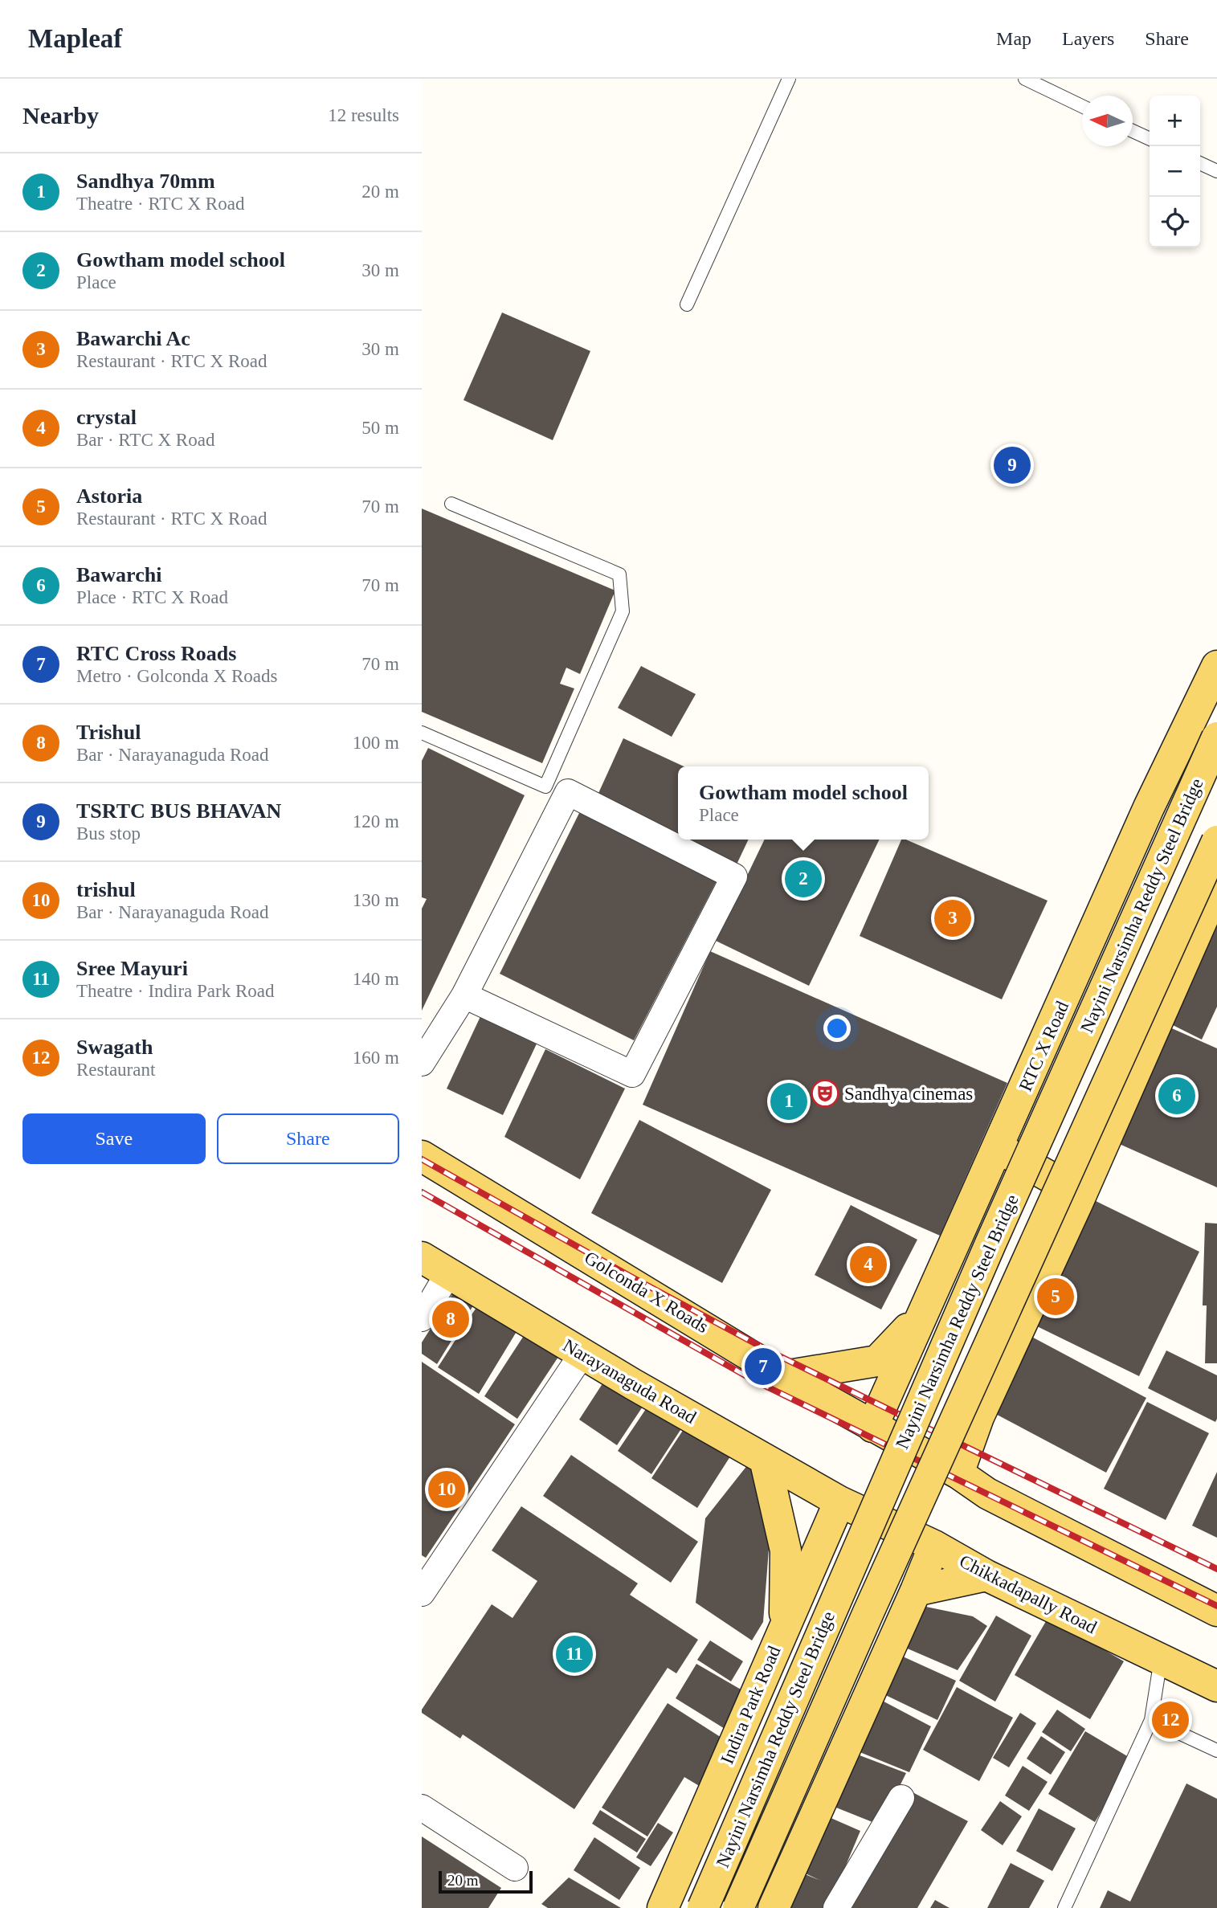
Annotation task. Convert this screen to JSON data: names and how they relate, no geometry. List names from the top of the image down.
{
  "streets": {
    "main road": [
      "Nayini Narsimha Reddy Steel Bridge",
      "RTC X Road",
      "Golconda X Roads",
      "Narayanaguda Road",
      "Chikkadapally Road",
      "Indira Park Road"
    ]
  },
  "crossings": [
    ["RTC X Road", "Golconda X Roads"],
    ["Narayanaguda Road", "Chikkadapally Road"],
    ["Narayanaguda Road", "Indira Park Road"],
    ["Chikkadapally Road", "Indira Park Road"]
  ],
  "places": {
    "theatre": ["Sandhya cinemas"]
  },
  "scale_bar": "20 m",
  "north": "left",
  "page": {
    "header": "Mapleaf",
    "nav": ["Map", "Layers", "Share"],
    "heading": ["Nearby", "12 results"],
    "map_buttons": ["+", "−"],
    "list": [
      {
        "mark": "1",
        "name": "Sandhya 70mm",
        "note": "Theatre · RTC X Road",
        "value": "20 m"
      },
      {
        "mark": "2",
        "name": "Gowtham model school",
        "note": "Place",
        "value": "30 m"
      },
      {
        "mark": "3",
        "name": "Bawarchi Ac",
        "note": "Restaurant · RTC X Road",
        "value": "30 m"
      },
      {
        "mark": "4",
        "name": "crystal",
        "note": "Bar · RTC X Road",
        "value": "50 m"
      },
      {
        "mark": "5",
        "name": "Astoria",
        "note": "Restaurant · RTC X Road",
        "value": "70 m"
      },
      {
        "mark": "6",
        "name": "Bawarchi",
        "note": "Place · RTC X Road",
        "value": "70 m"
      },
      {
        "mark": "7",
        "name": "RTC Cross Roads",
        "note": "Metro · Golconda X Roads",
        "value": "70 m"
      },
      {
        "mark": "8",
        "name": "Trishul",
        "note": "Bar · Narayanaguda Road",
        "value": "100 m"
      },
      {
        "mark": "9",
        "name": "TSRTC BUS BHAVAN",
        "note": "Bus stop",
        "value": "120 m"
      },
      {
        "mark": "10",
        "name": "trishul",
        "note": "Bar · Narayanaguda Road",
        "value": "130 m"
      },
      {
        "mark": "11",
        "name": "Sree Mayuri",
        "note": "Theatre · Indira Park Road",
        "value": "140 m"
      },
      {
        "mark": "12",
        "name": "Swagath",
        "note": "Restaurant",
        "value": "160 m"
      }
    ],
    "pins": [
      "9",
      "2",
      "3",
      "6",
      "1",
      "4",
      "5",
      "8",
      "7",
      "10",
      "11",
      "12"
    ],
    "popup": ["Gowtham model school", "Place"],
    "buttons": ["Save", "Share"],
    "scale": "20 m"
  }
}
